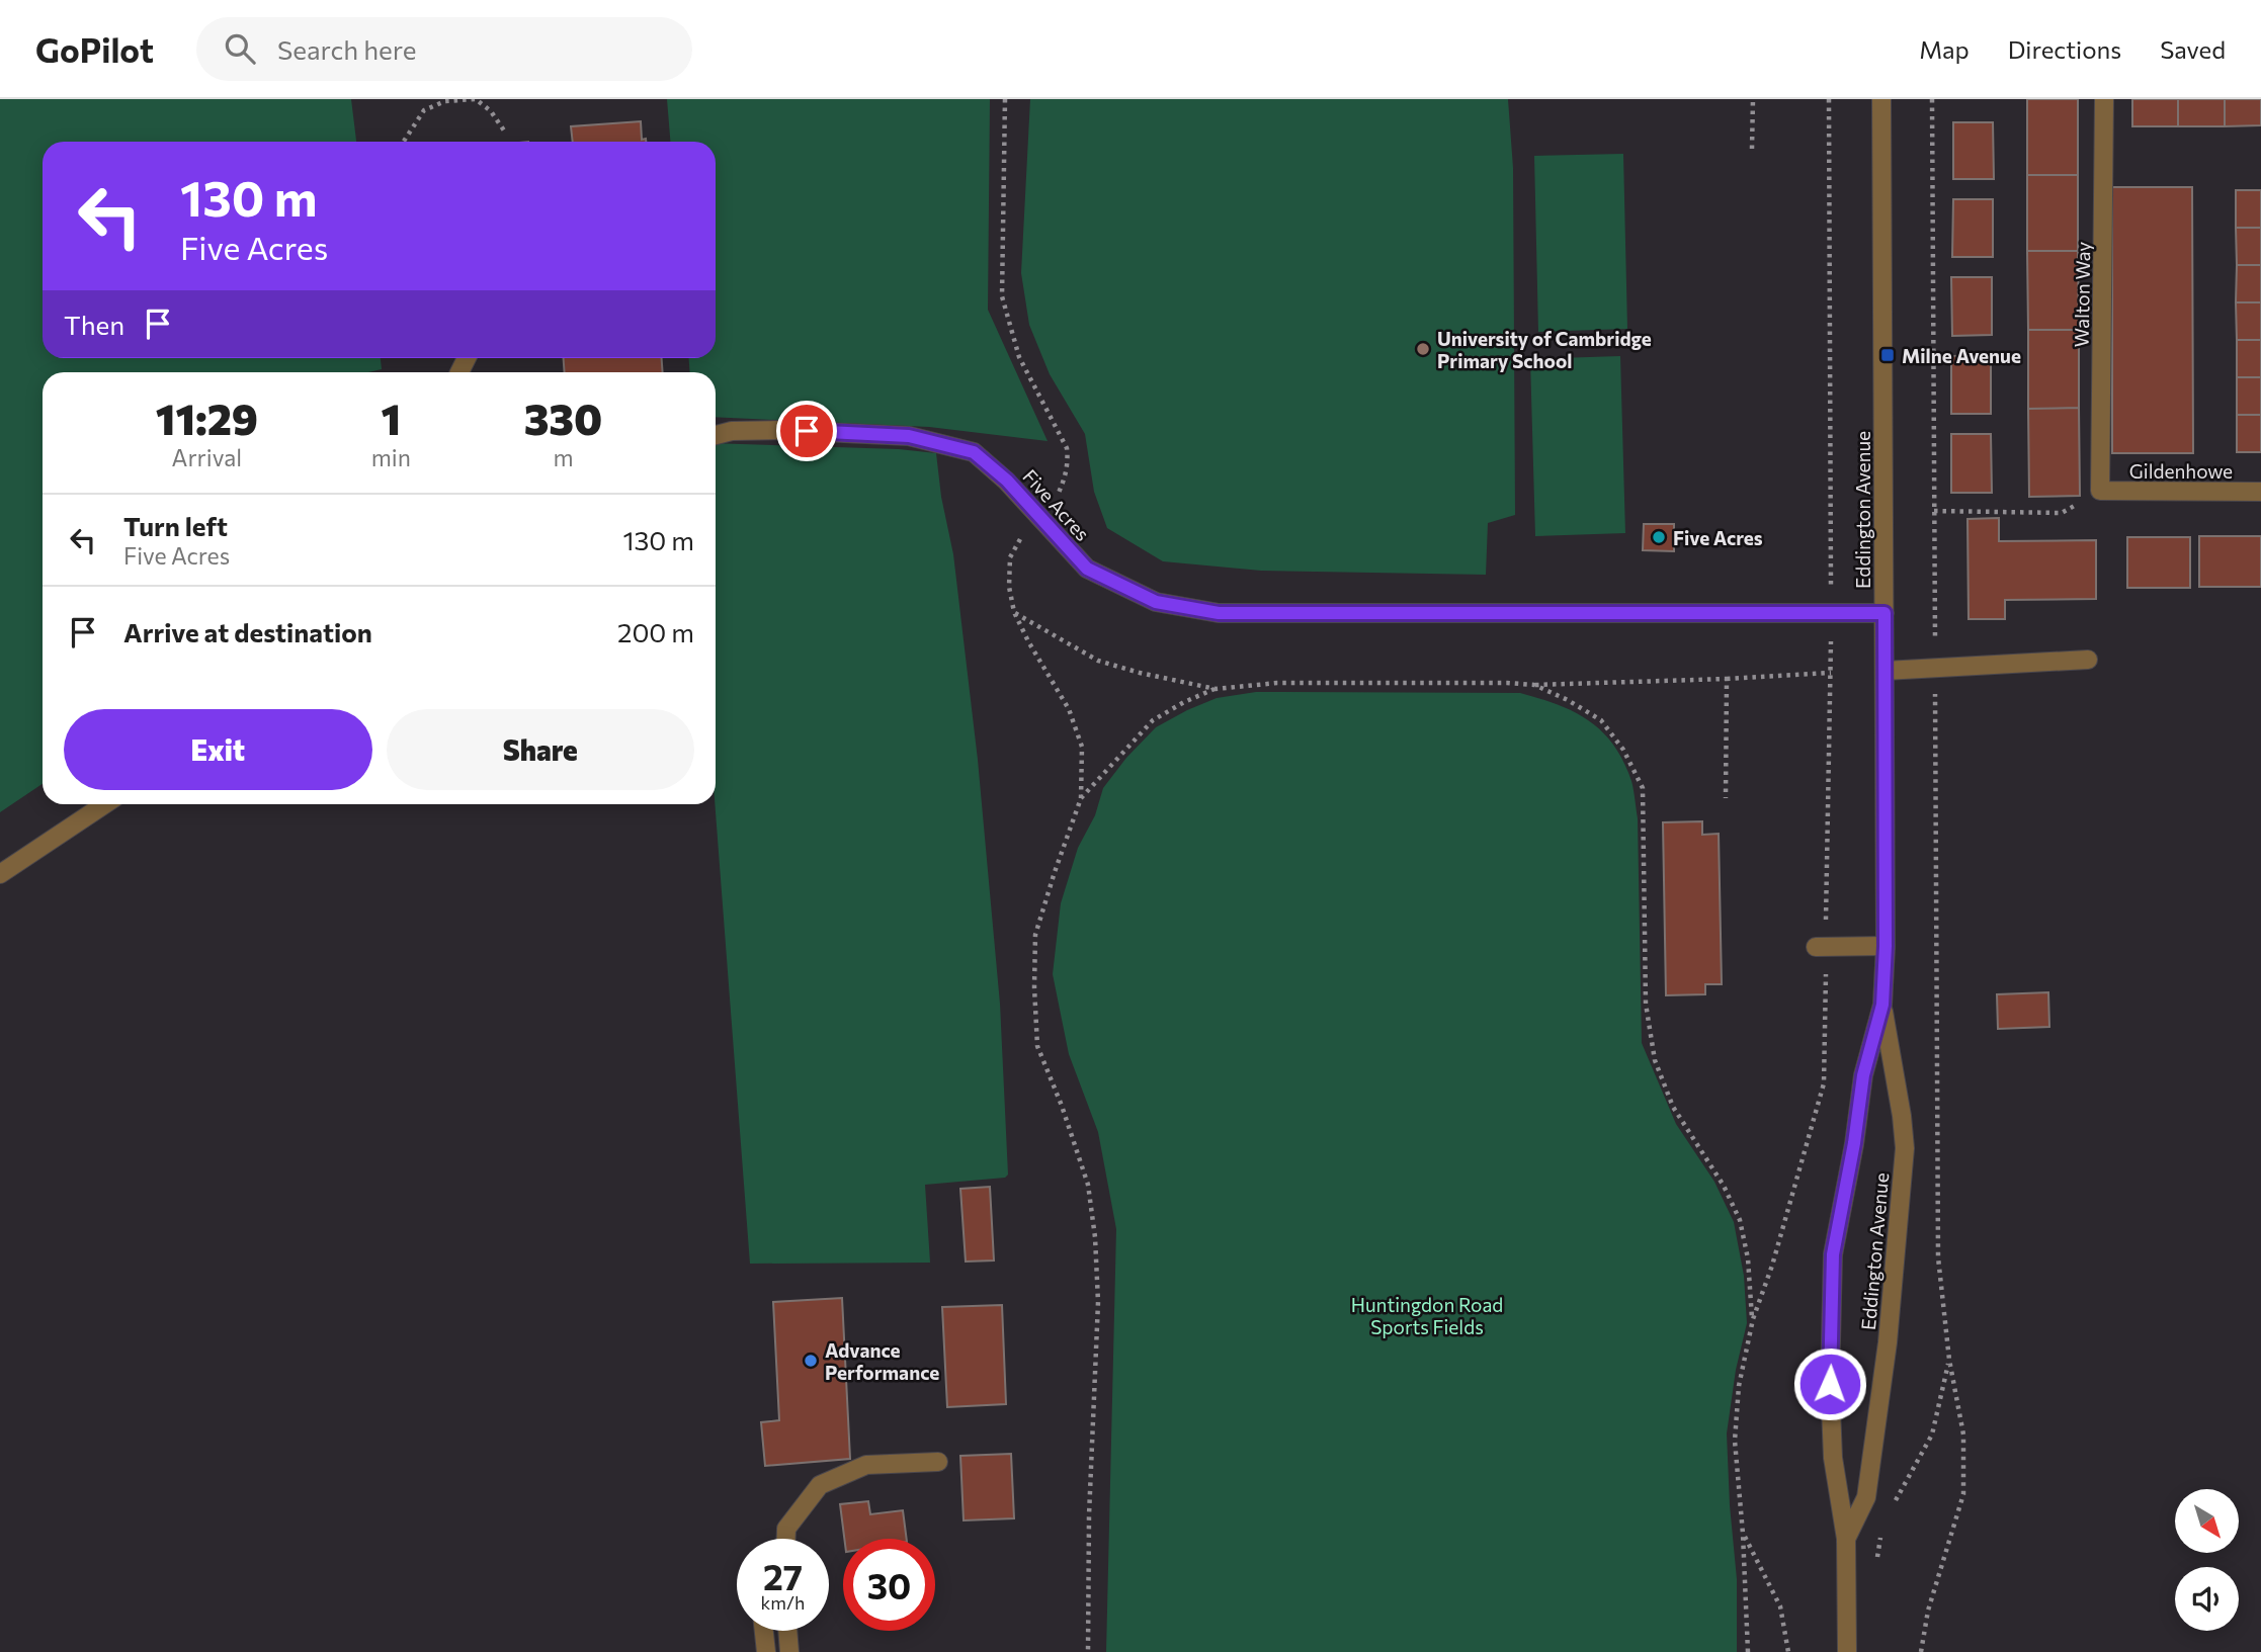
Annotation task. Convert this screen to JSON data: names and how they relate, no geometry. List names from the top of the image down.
{
  "streets": {
    "street": [
      "Walton Way",
      "Gildenhowe",
      "Five Acres",
      "Eddington Avenue"
    ]
  },
  "crossings": [
    ["Walton Way", "Gildenhowe"],
    ["Five Acres", "Eddington Avenue"]
  ],
  "parks": ["Huntingdon Road Sports Fields"],
  "places": {
    "other": ["University of Cambridge Primary School", "Five Acres", "Advance Performance"],
    "transit": ["Milne Avenue"]
  },
  "north": "bottom right",
  "page": {
    "header": "GoPilot",
    "search": "Search here",
    "nav": ["Map", "Directions", "Saved"],
    "turn": ["130 m", "Five Acres"],
    "then": "Then",
    "eta": [
      "11:29",
      "Arrival",
      "1",
      "min",
      "330",
      "m"
    ],
    "list": [
      {
        "name": "Turn left",
        "note": "Five Acres",
        "value": "130 m"
      },
      {
        "name": "Arrive at destination",
        "value": "200 m"
      }
    ],
    "buttons": ["Exit", "Share"],
    "speed": "27 km/h",
    "limit": "30"
  }
}
